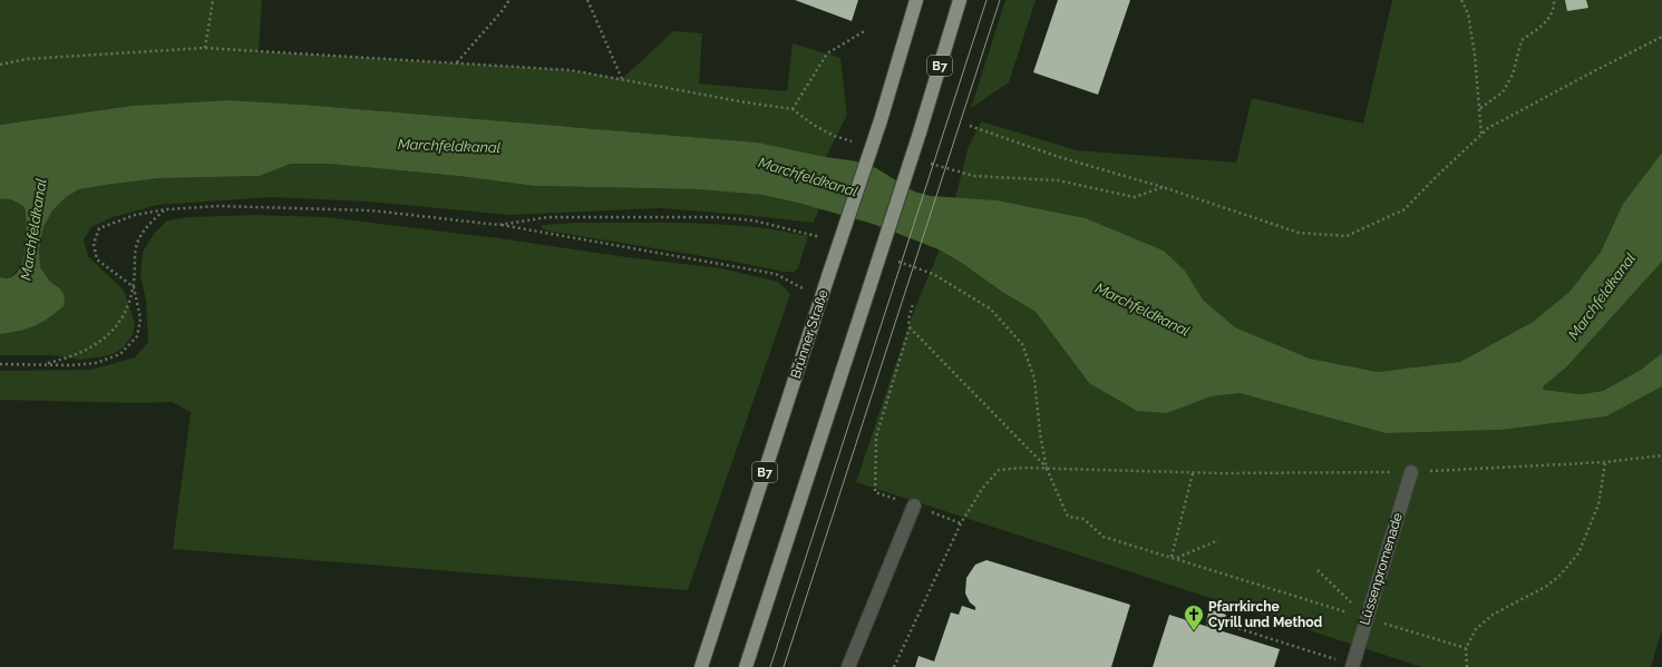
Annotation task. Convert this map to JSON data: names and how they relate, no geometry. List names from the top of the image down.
{
  "streets": {
    "main road": ["B7", "Brünner Straße"],
    "street": ["Lüssenpromenade"]
  },
  "water": ["Marchfeldkanal"],
  "places": {
    "church": ["Pfarrkirche Cyrill und Method"]
  }
}
